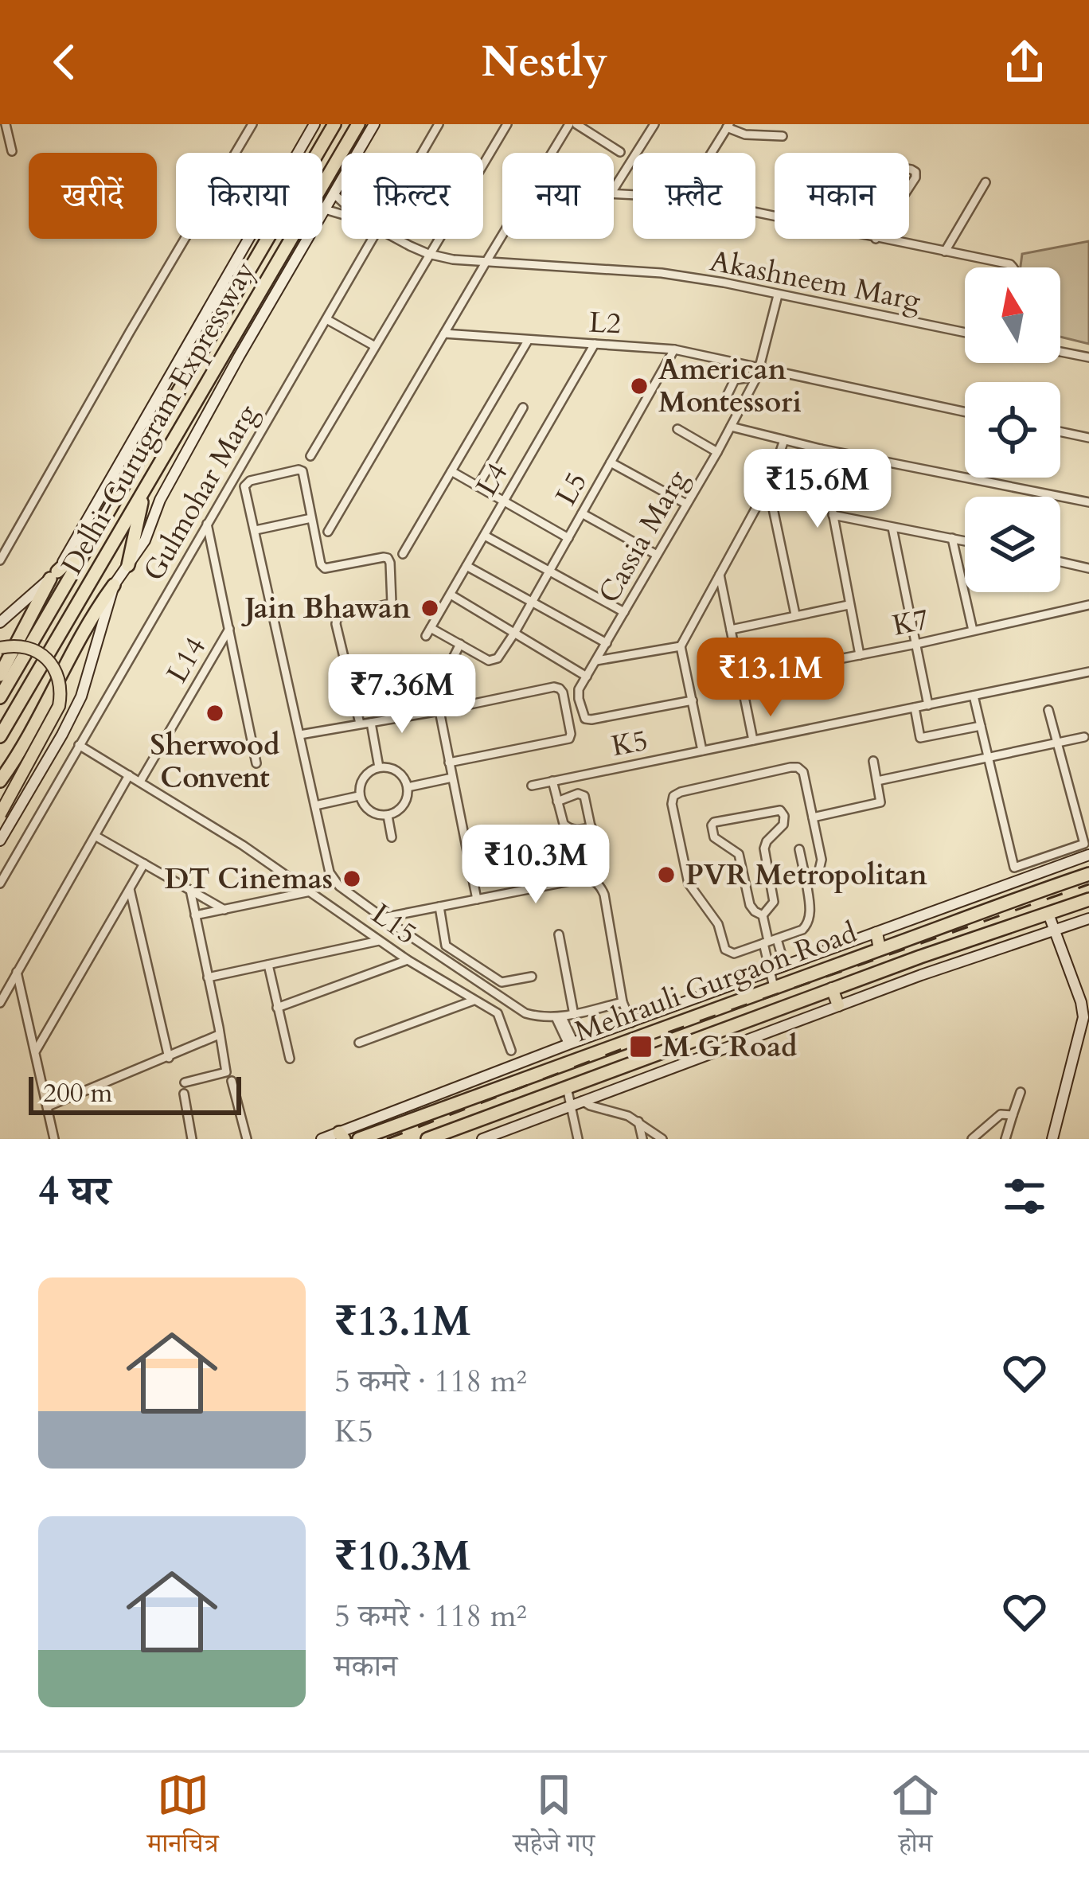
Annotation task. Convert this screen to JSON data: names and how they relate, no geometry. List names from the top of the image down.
{
  "streets": {
    "highway": ["Delhi-Gurugram Expressway", "Mehrauli Gurgaon Road"],
    "street": [
      "Akashneem Marg",
      "L2",
      "L4",
      "L5",
      "Gulmohar Marg",
      "Cassia Marg",
      "K7",
      "L14",
      "K5",
      "L15"
    ]
  },
  "crossings": [
    ["Akashneem Marg", "Cassia Marg"],
    ["L2", "L4"],
    ["L2", "L5"],
    ["L2", "Cassia Marg"],
    ["L4", "L5"],
    ["L14", "L15"]
  ],
  "places": {
    "other": [
      "American Montessori",
      "Jain Bhawan",
      "Sherwood Convent",
      "PVR Metropolitan",
      "DT Cinemas"
    ],
    "transit": ["M G Road"]
  },
  "scale_bar": "200 m",
  "north": "top",
  "page": {
    "header": "Nestly",
    "chip": [
      "खरीदें",
      "किराया",
      "फ़िल्टर",
      "नया",
      "फ़्लैट",
      "मकान"
    ],
    "price": [
      "₹15.6M",
      "₹13.1M",
      "₹7.36M",
      "₹10.3M"
    ],
    "scale": "200 m",
    "heading": "4 घर",
    "list": [
      {
        "name": "₹13.1M",
        "note": "5 कमरे · 118 m² · K5"
      },
      {
        "name": "₹10.3M",
        "note": "5 कमरे · 118 m² · मकान"
      }
    ],
    "tabs": ["मानचित्र", "सहेजे गए", "होम"]
  }
}
